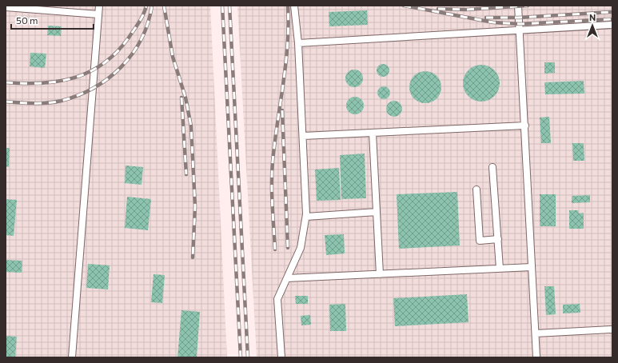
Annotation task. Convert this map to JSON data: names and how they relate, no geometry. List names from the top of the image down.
{
  "scale_bar": "50 m",
  "north": "top"
}
